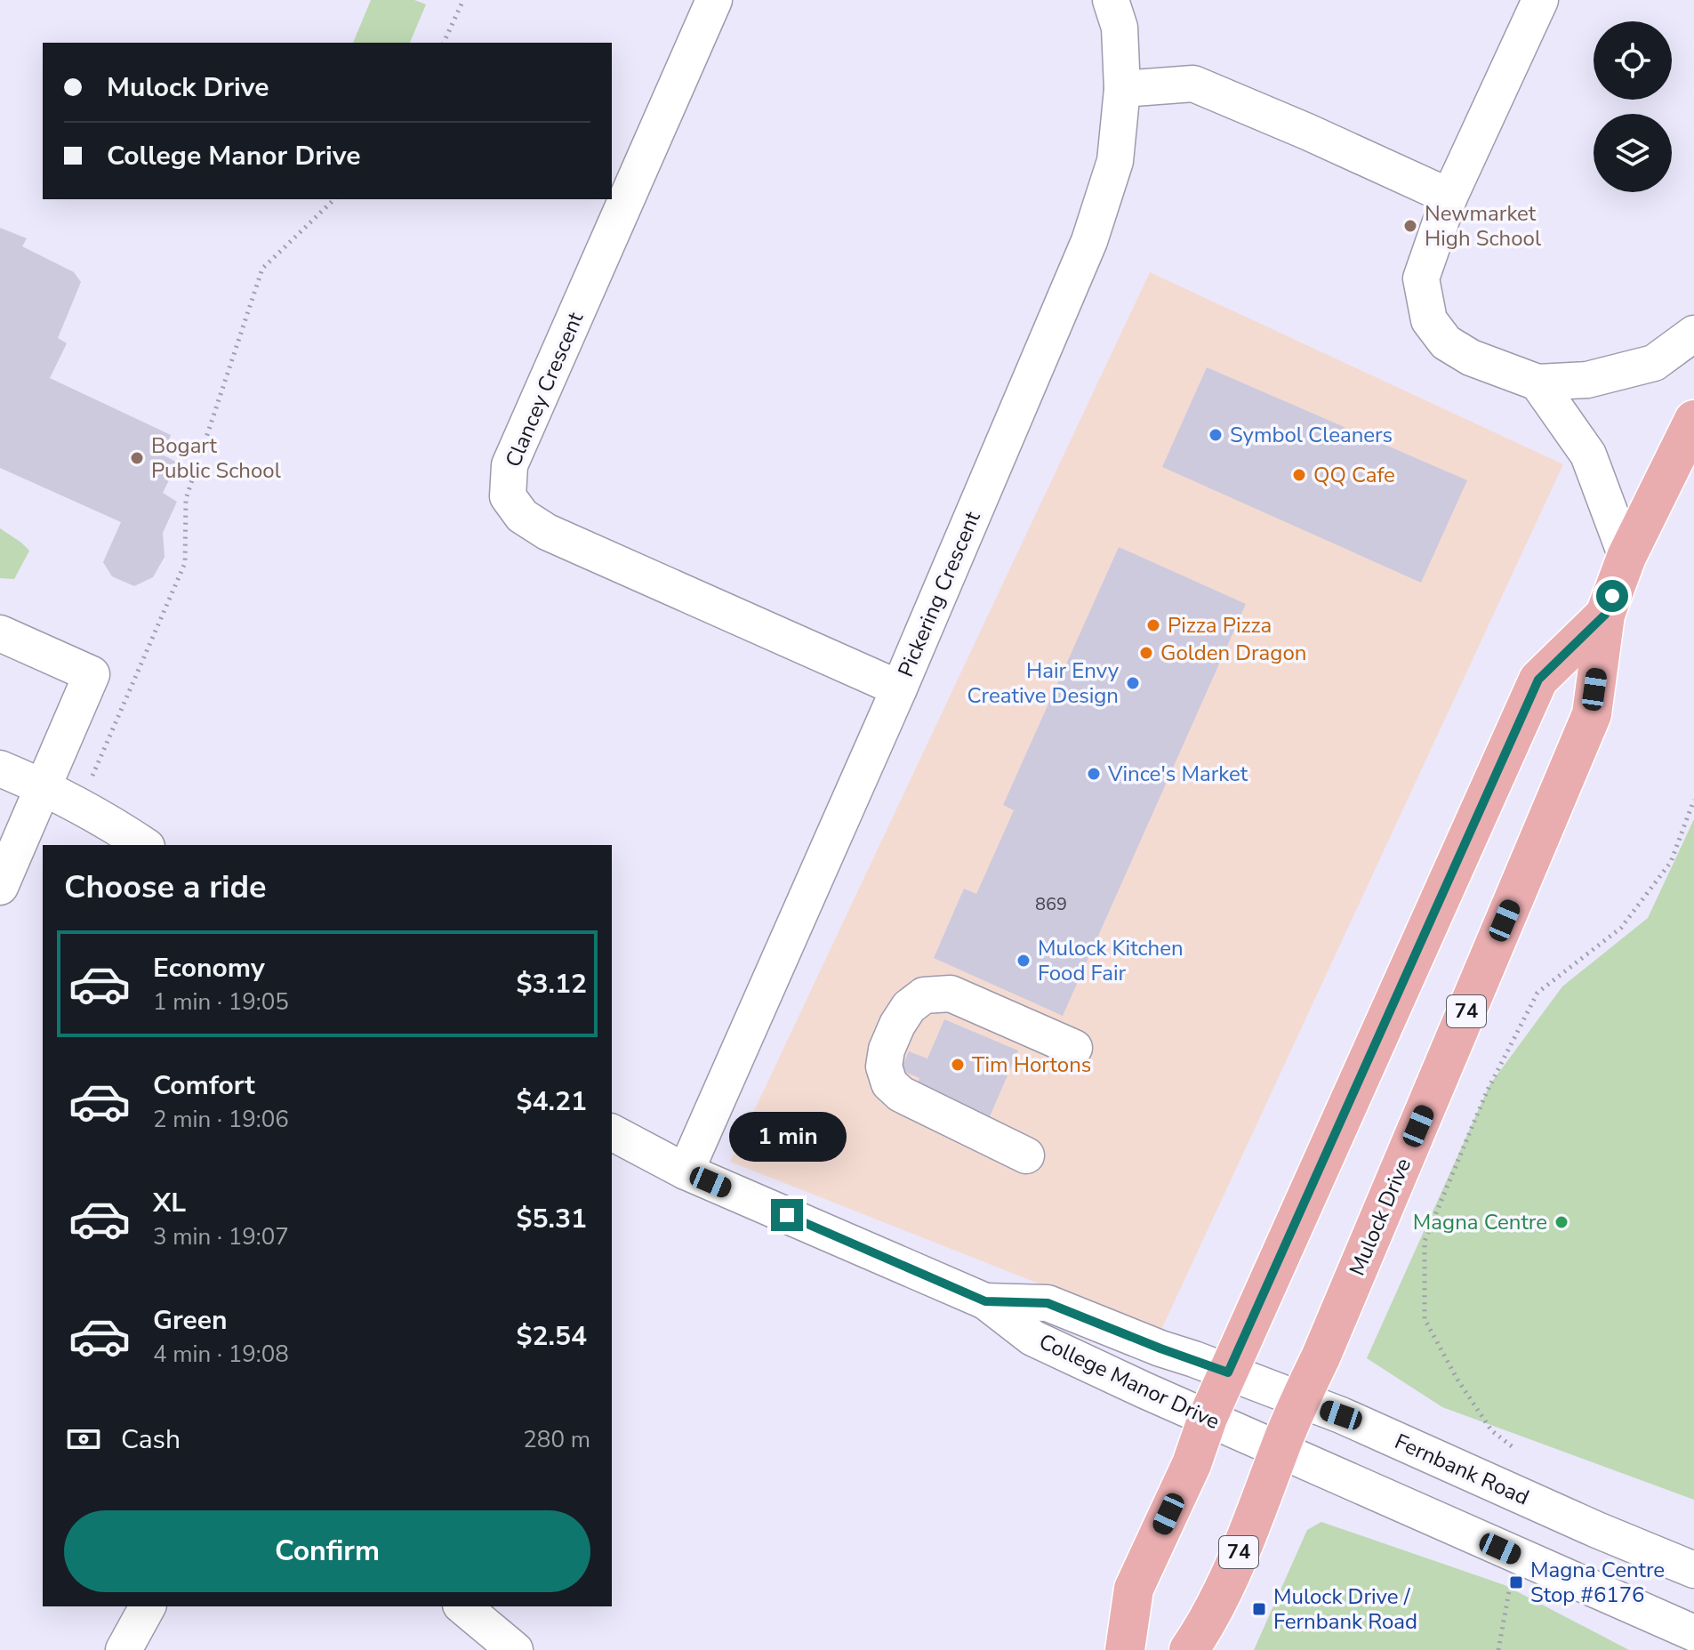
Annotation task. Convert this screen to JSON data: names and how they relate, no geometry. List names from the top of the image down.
{
  "streets": {
    "main road": ["74", "Mulock Drive"],
    "street": [
      "Clancey Crescent",
      "Pickering Crescent",
      "College Manor Drive",
      "Fernbank Road"
    ]
  },
  "crossings": [
    ["Clancey Crescent", "Pickering Crescent"],
    ["Pickering Crescent", "College Manor Drive"],
    ["Mulock Drive", "College Manor Drive"],
    ["Mulock Drive", "Fernbank Road"],
    ["College Manor Drive", "Fernbank Road"]
  ],
  "places": {
    "other": [
      "Newmarket High School",
      "Symbol Cleaners",
      "Bogart Public School",
      "QQ Cafe",
      "Pizza Pizza",
      "Golden Dragon",
      "Hair Envy Creative Design",
      "Vince's Market",
      "Mulock Kitchen Food Fair",
      "Tim Hortons",
      "Magna Centre"
    ],
    "transit": ["Magna Centre Stop #6176", "Mulock Drive / Fernbank Road"]
  },
  "house_numbers": ["869"],
  "page": {
    "banner": ["Mulock Drive", "College Manor Drive"],
    "heading": "Choose a ride",
    "list": [
      {
        "name": "Economy",
        "note": "1 min · 19:05",
        "value": "$3.12"
      },
      {
        "name": "Comfort",
        "note": "2 min · 19:06",
        "value": "$4.21"
      },
      {
        "name": "XL",
        "note": "3 min · 19:07",
        "value": "$5.31"
      },
      {
        "name": "Green",
        "note": "4 min · 19:08",
        "value": "$2.54"
      }
    ],
    "bubble": "1 min",
    "pay": ["Cash", "280 m"],
    "buttons": "Confirm"
  }
}
